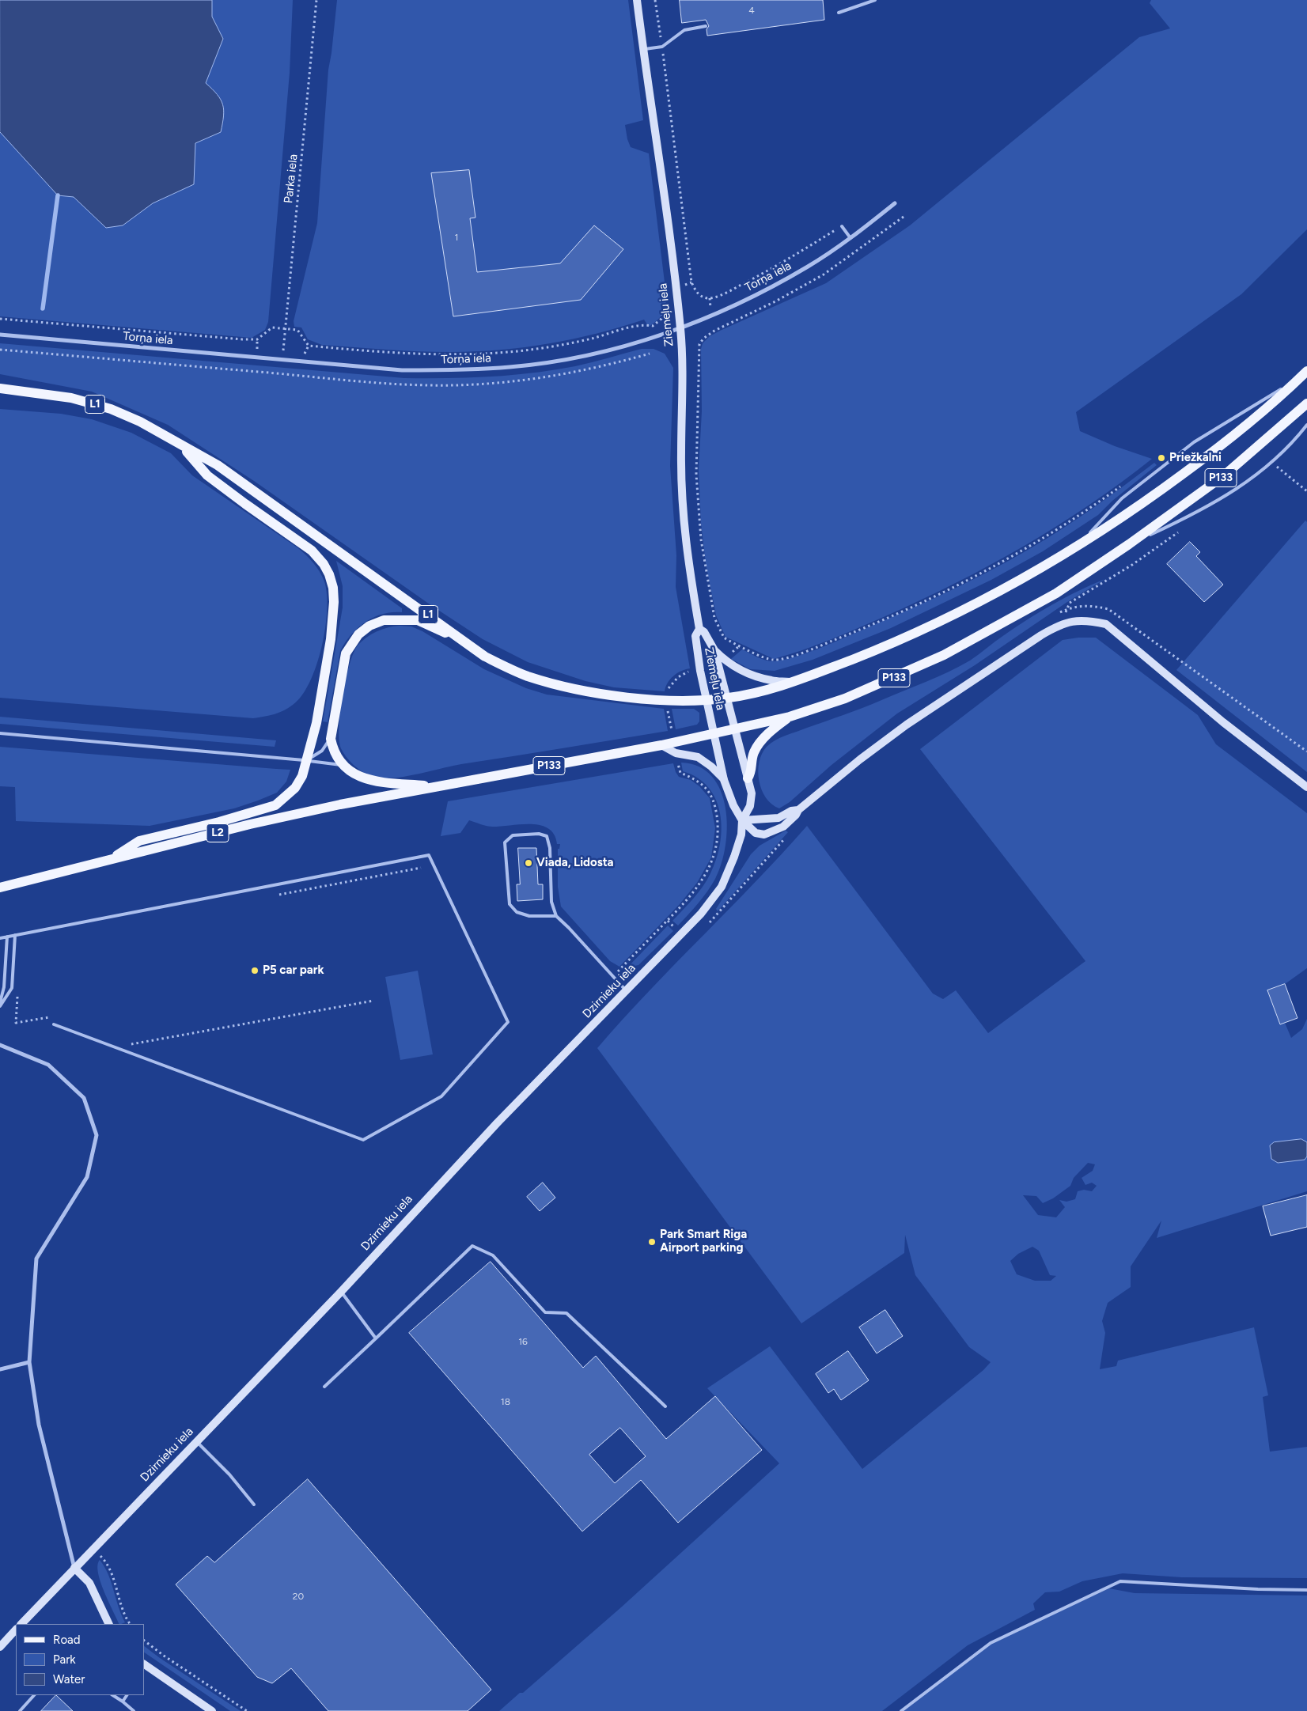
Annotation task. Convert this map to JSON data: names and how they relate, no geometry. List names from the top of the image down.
{
  "streets": {
    "main road": ["L1", "P133", "L2"],
    "street": ["Torņa iela", "Ziemeļu iela", "Dzirnieku iela"],
    "path": ["Parka iela"]
  },
  "crossings": [
    ["Parka iela", "Torņa iela"],
    ["Torņa iela", "Ziemeļu iela"],
    ["Ziemeļu iela", "L1"],
    ["Ziemeļu iela", "P133"],
    ["Ziemeļu iela", "Dzirnieku iela"],
    ["L1", "P133"],
    ["L1", "Dzirnieku iela"],
    ["P133", "L2"],
    ["P133", "Dzirnieku iela"]
  ],
  "places": [
    "Priežkalni",
    "Viada, Lidosta",
    "P5 car park",
    "Park Smart Riga Airport parking"
  ],
  "house_numbers": [
    "4",
    "1",
    "16",
    "18",
    "20"
  ],
  "legend": ["Road", "Park", "Water"]
}
